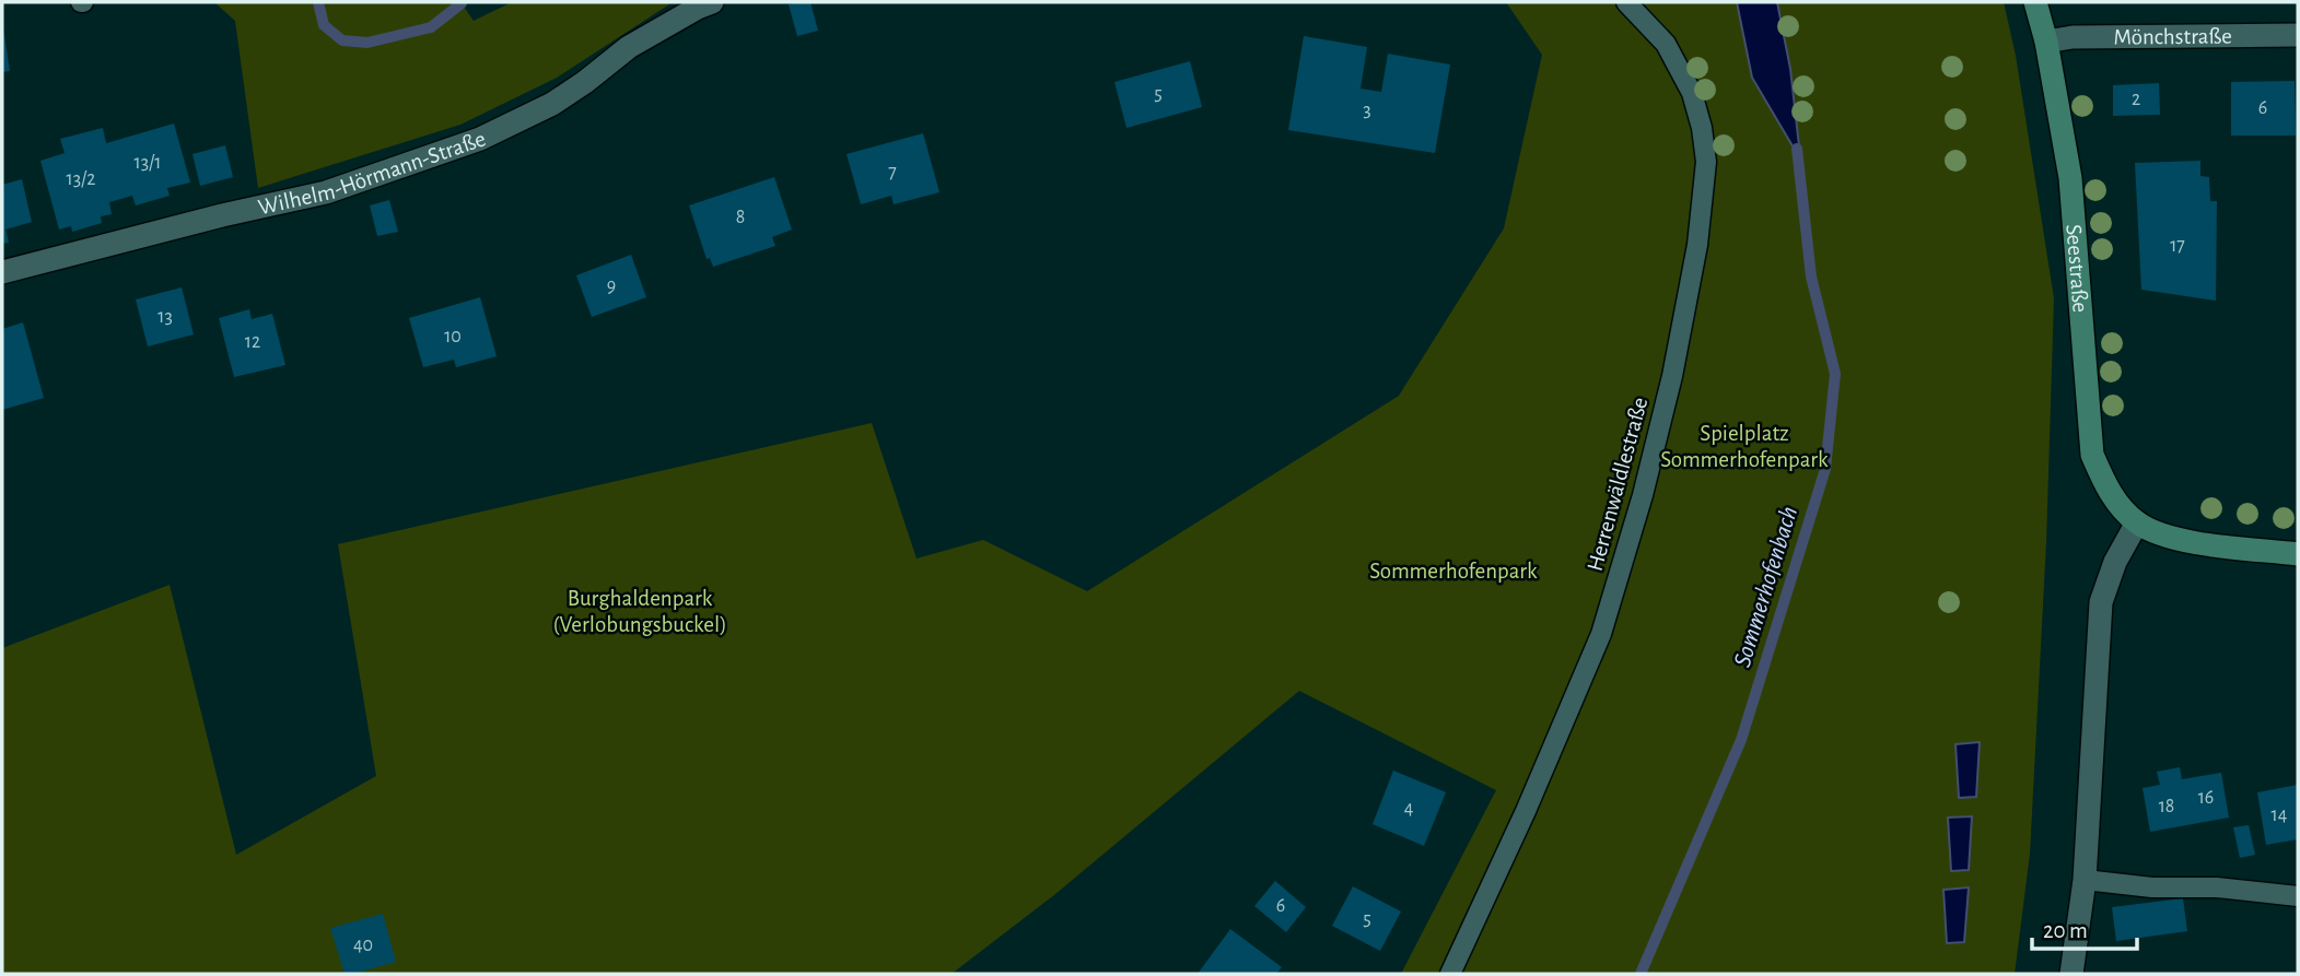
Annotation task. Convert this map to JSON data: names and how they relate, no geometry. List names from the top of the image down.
{
  "streets": {
    "street": ["Mönchstraße", "Wilhelm-Hörmann-Straße", "Seestraße"],
    "lane": ["Herrenwäldlestraße"]
  },
  "crossings": [
    ["Mönchstraße", "Seestraße"]
  ],
  "water": ["Sommerhofenbach"],
  "parks": ["Spielplatz Sommerhofenpark", "Sommerhofenpark", "Burghaldenpark (Verlobungsbuckel)"],
  "house_numbers": [
    "5",
    "2",
    "6",
    "3",
    "13/1",
    "7",
    "13/2",
    "8",
    "17",
    "9",
    "13",
    "10",
    "12",
    "16",
    "18",
    "4",
    "14",
    "6",
    "5",
    "40"
  ],
  "scale_bar": "20 m"
}
